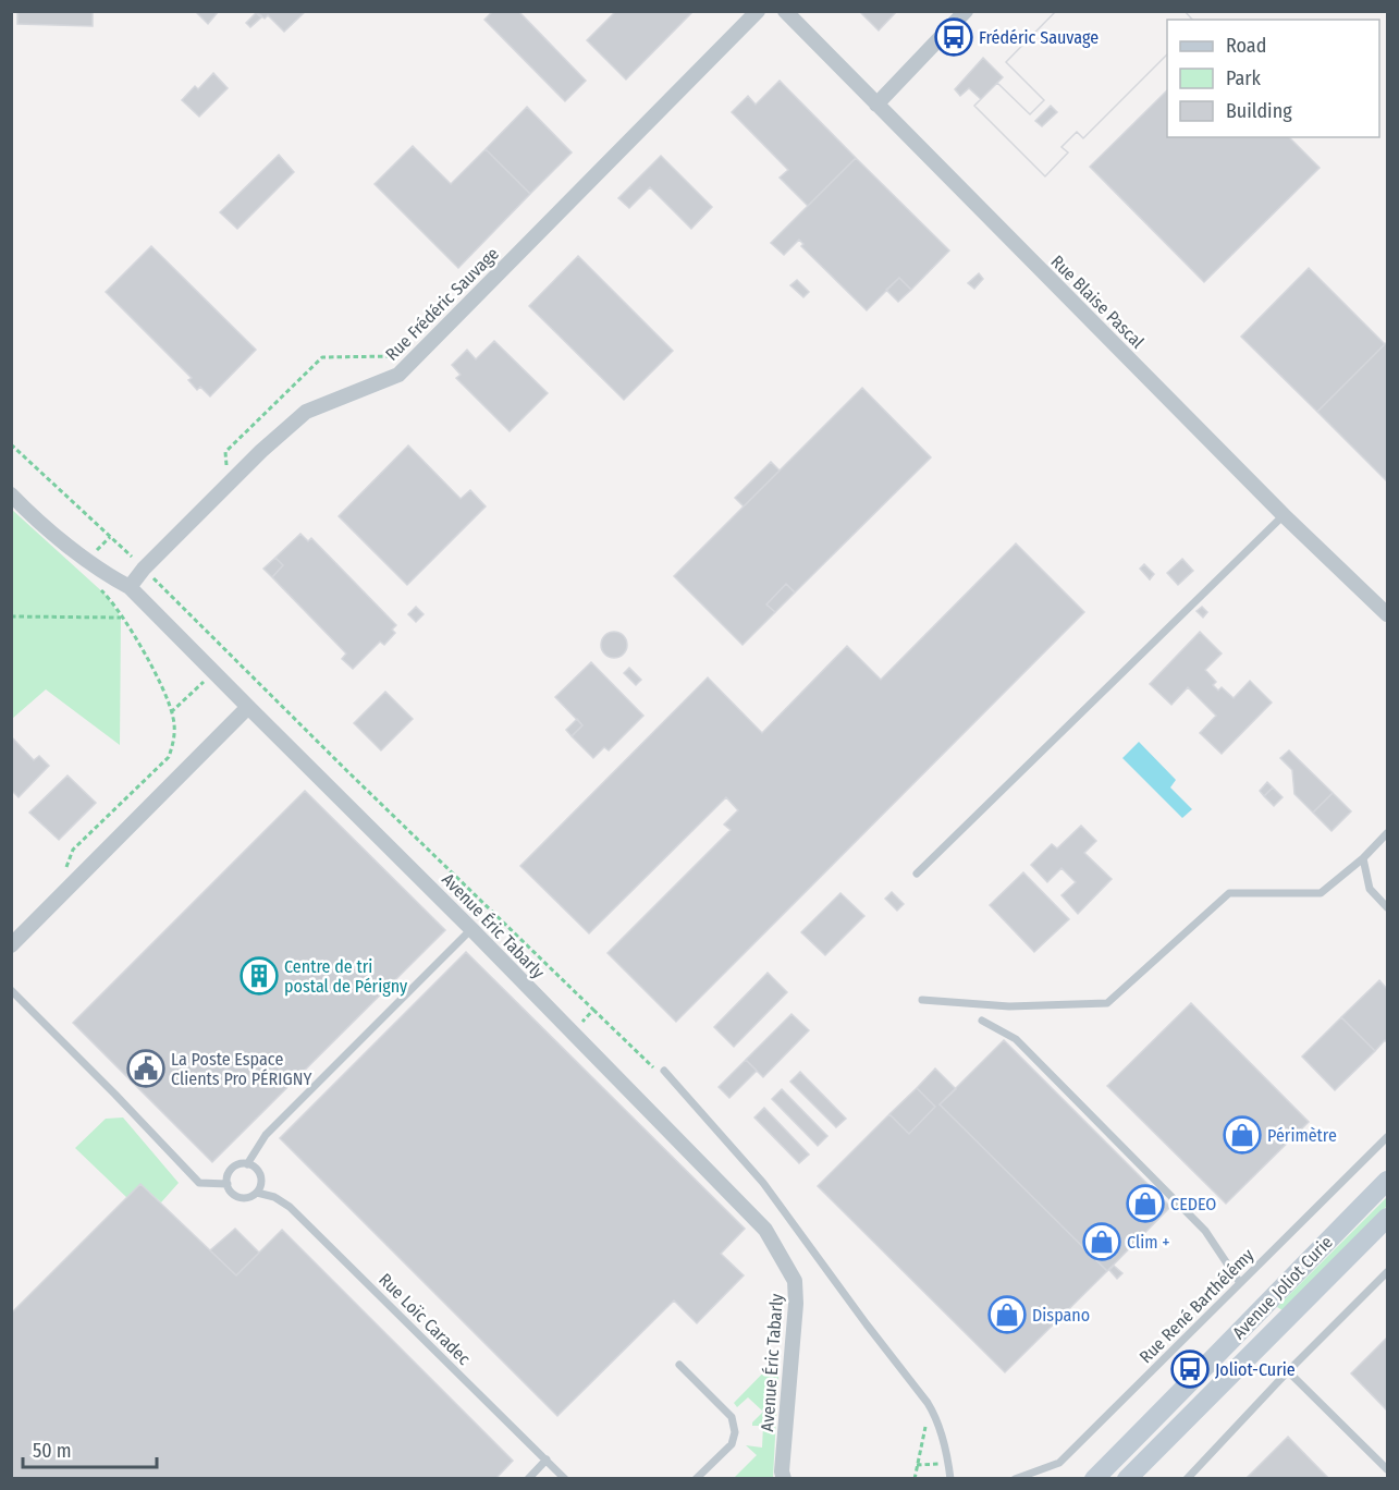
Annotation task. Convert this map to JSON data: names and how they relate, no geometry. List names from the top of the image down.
{
  "streets": {
    "main road": ["Avenue Joliot Curie"],
    "street": ["Rue Blaise Pascal", "Rue Frédéric Sauvage", "Avenue Éric Tabarly"],
    "lane": ["Rue René Barthélémy", "Rue Loïc Caradec"]
  },
  "crossings": [
    ["Rue Frédéric Sauvage", "Avenue Éric Tabarly"]
  ],
  "places": {
    "bus stop": ["Frédéric Sauvage", "Joliot-Curie"],
    "building": ["Centre de tri postal de Périgny"],
    "public building": ["La Poste Espace Clients Pro PÉRIGNY"],
    "shop": [
      "Périmètre",
      "CEDEO",
      "Clim +",
      "Dispano"
    ]
  },
  "legend": ["Road", "Park", "Building"],
  "scale_bar": "50 m"
}
